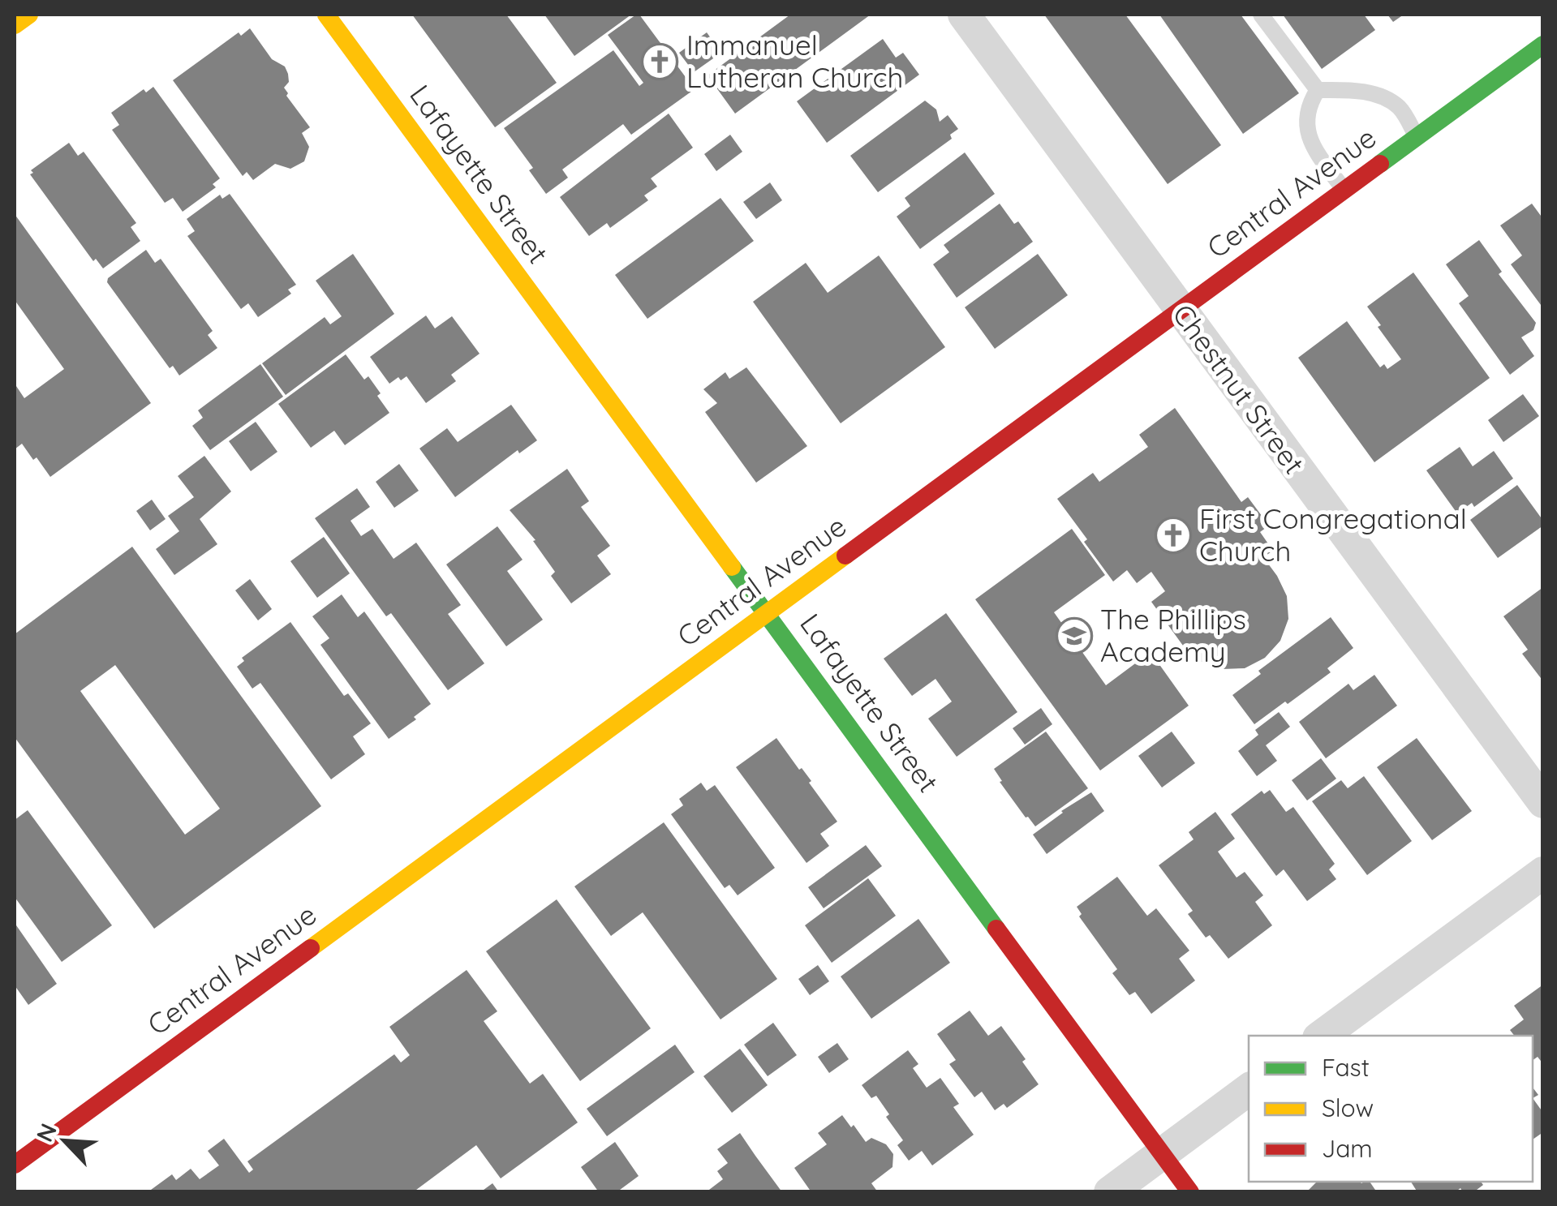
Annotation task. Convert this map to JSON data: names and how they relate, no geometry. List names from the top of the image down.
{
  "streets": {
    "street": ["Lafayette Street", "Central Avenue", "Chestnut Street"]
  },
  "crossings": [
    ["Lafayette Street", "Central Avenue"],
    ["Central Avenue", "Chestnut Street"]
  ],
  "places": {
    "church": ["Immanuel Lutheran Church", "First Congregational Church"],
    "school or university": ["The Phillips Academy"]
  },
  "legend": ["Fast", "Slow", "Jam"],
  "north": "top left"
}
